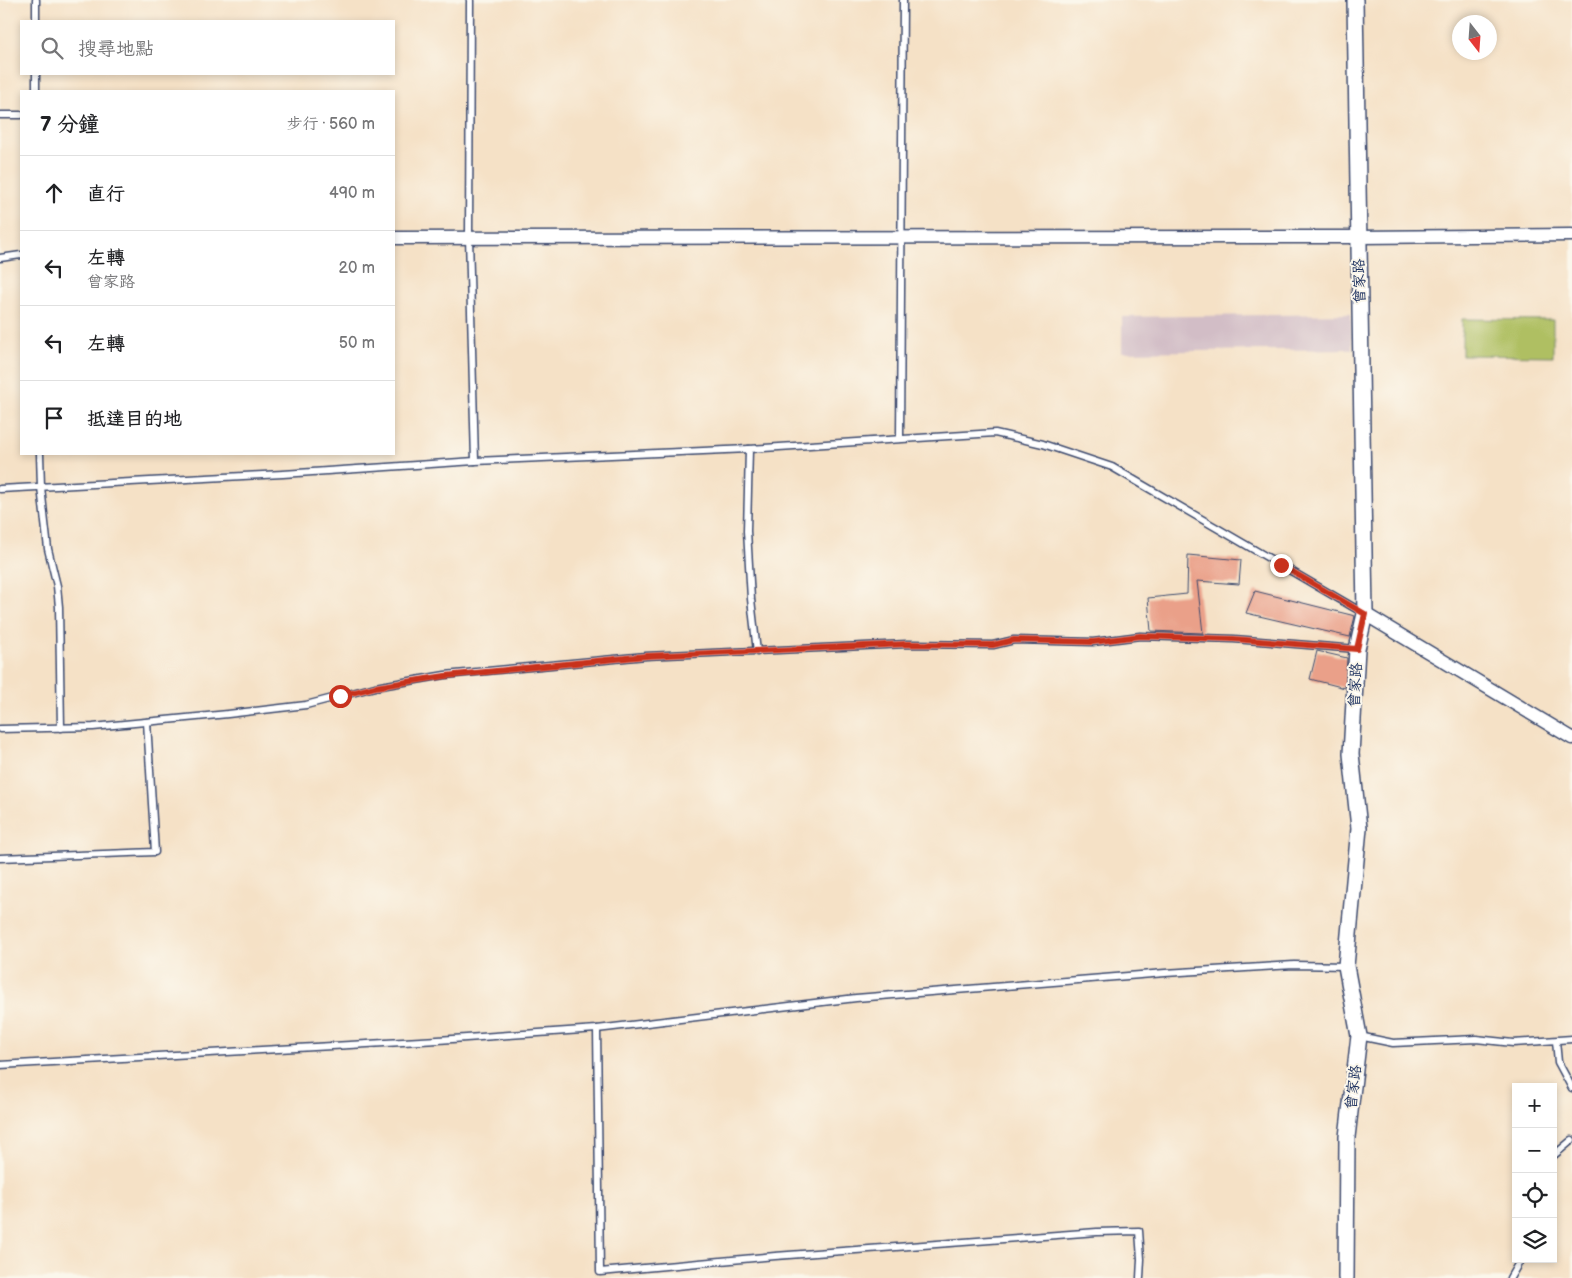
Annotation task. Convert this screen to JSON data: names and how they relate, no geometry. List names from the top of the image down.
{
  "streets": {
    "street": ["曾家路"]
  },
  "north": "bottom",
  "page": {
    "search": "搜尋地點",
    "heading": ["7 分鐘", "步行 · 560 m"],
    "list": [
      ["直行", "490 m"],
      ["左轉", "曾家路", "20 m"],
      ["左轉", "50 m"],
      "抵達目的地"
    ],
    "map_buttons": ["+", "−"]
  }
}
